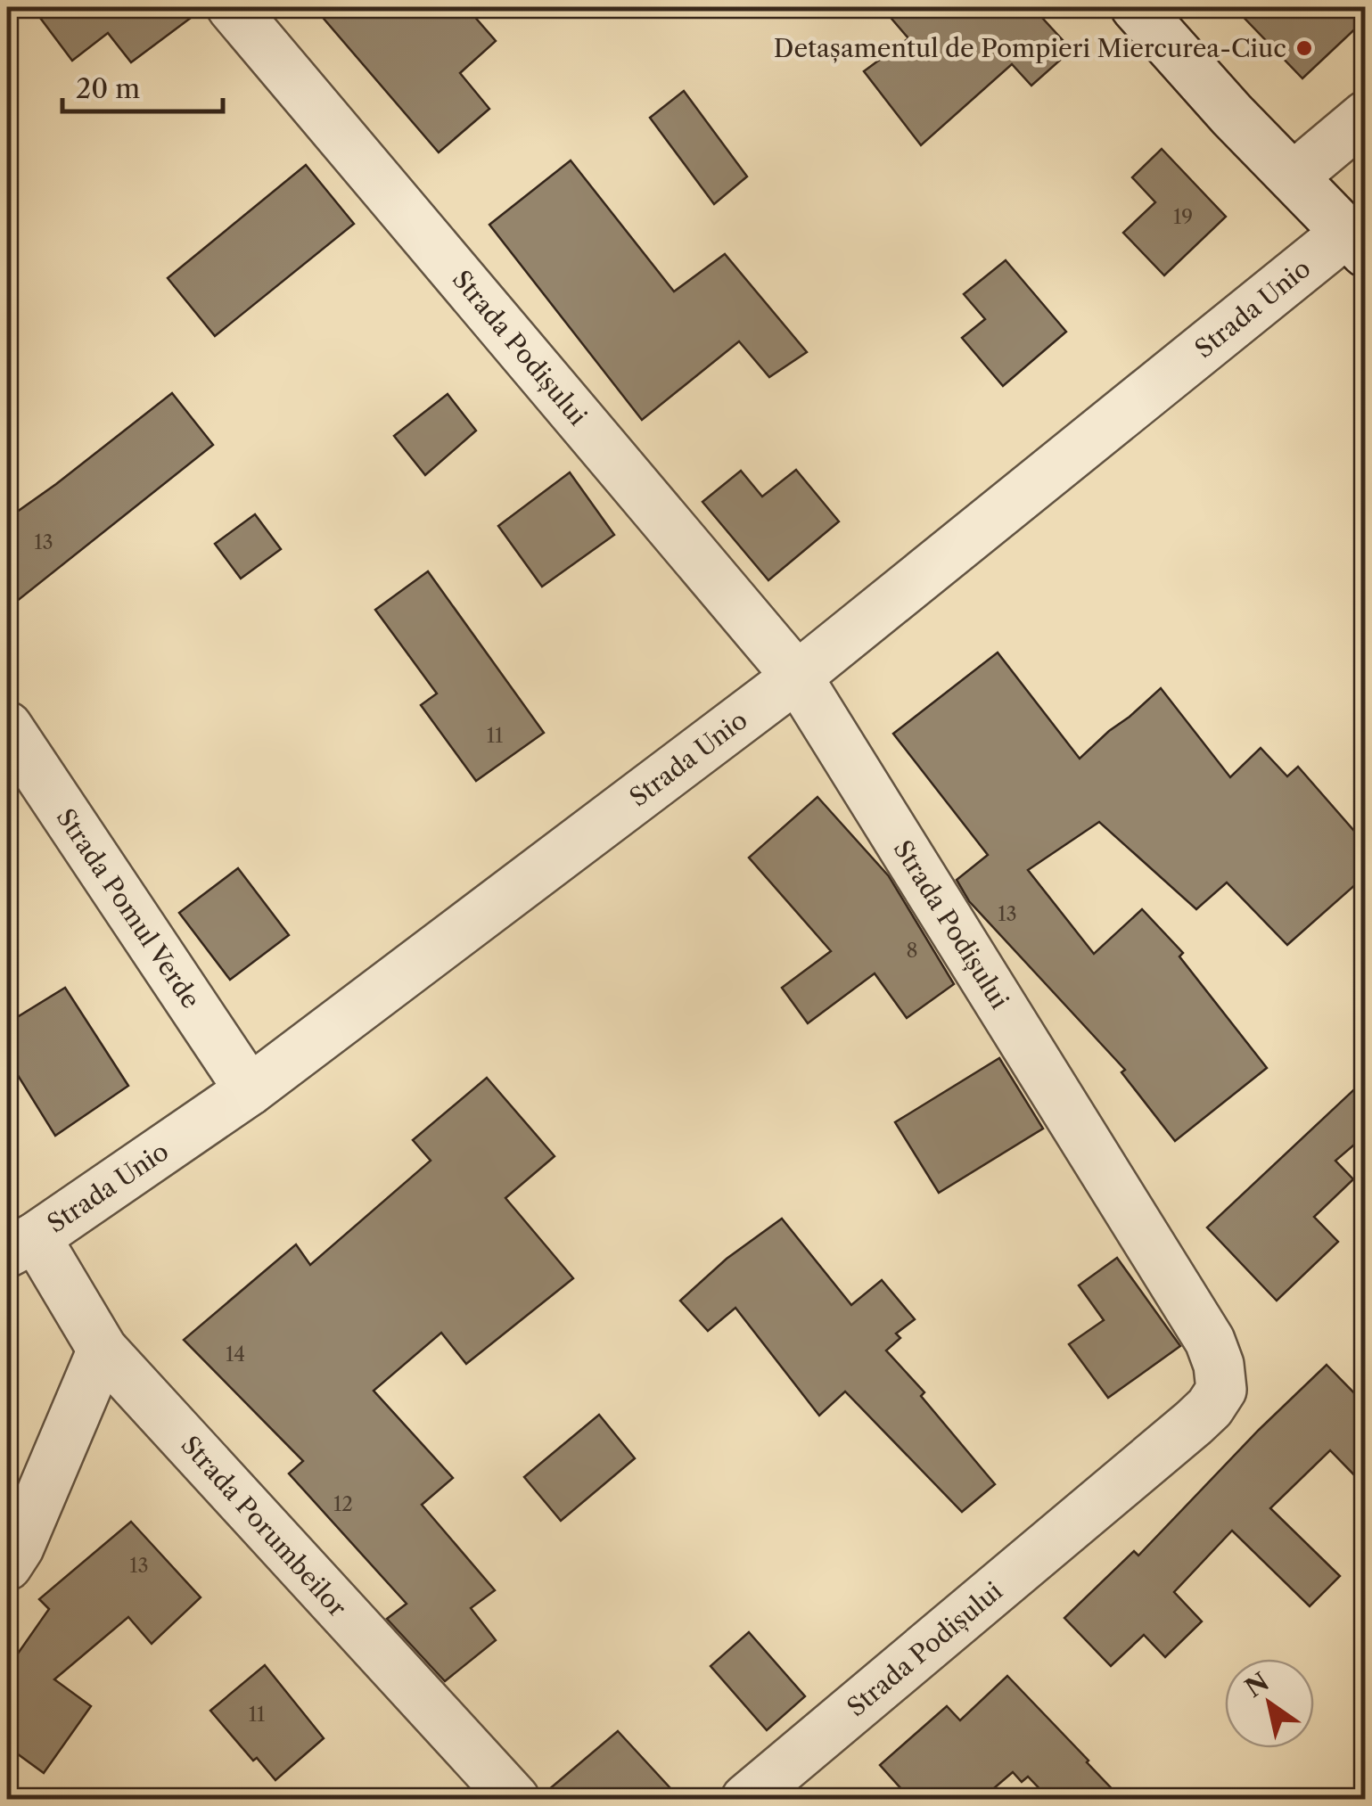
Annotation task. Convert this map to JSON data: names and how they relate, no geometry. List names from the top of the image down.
{
  "streets": {
    "street": [
      "Strada Unio",
      "Strada Podișului",
      "Strada Pomul Verde",
      "Strada Porumbeilor"
    ]
  },
  "crossings": [
    ["Strada Unio", "Strada Podișului"],
    ["Strada Unio", "Strada Pomul Verde"],
    ["Strada Unio", "Strada Porumbeilor"]
  ],
  "places": ["Detașamentul de Pompieri Miercurea-Ciuc"],
  "house_numbers": [
    "19",
    "13",
    "11",
    "13",
    "8",
    "14",
    "12",
    "13",
    "11"
  ],
  "scale_bar": "20 m",
  "north": "top left"
}
